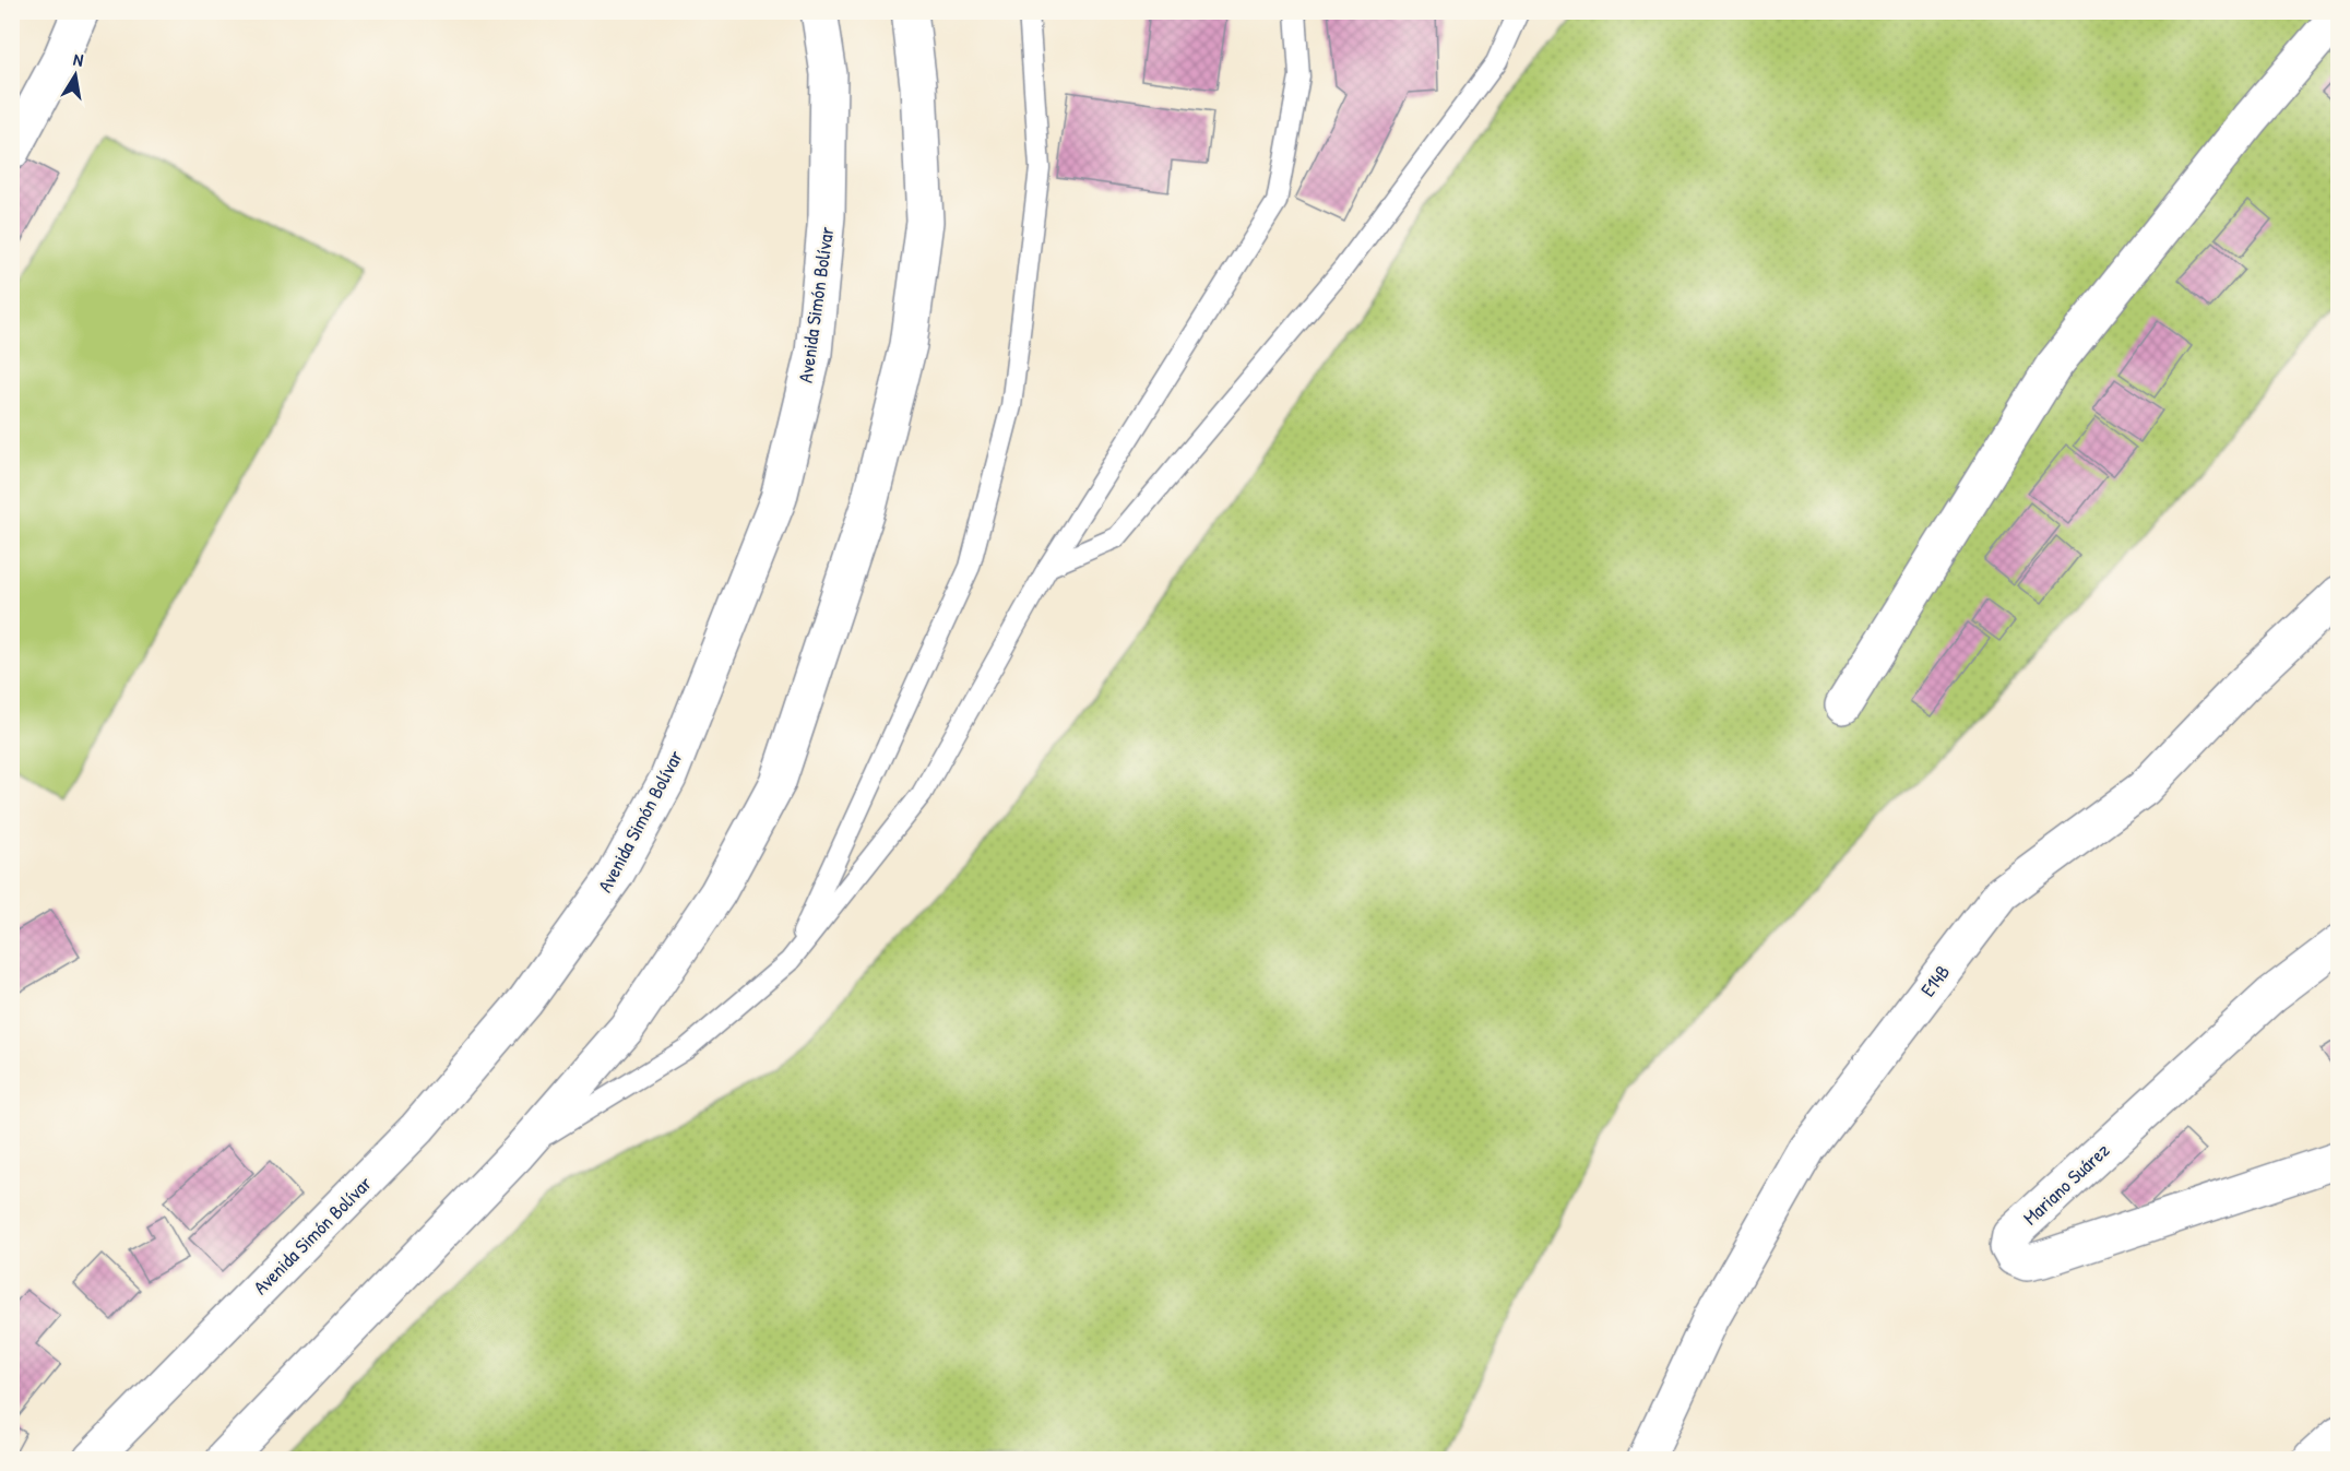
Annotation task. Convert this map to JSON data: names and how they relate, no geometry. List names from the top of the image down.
{
  "streets": {
    "main road": ["Avenida Simón Bolívar", "E14B", "Mariano Suárez"]
  },
  "north": "top"
}
